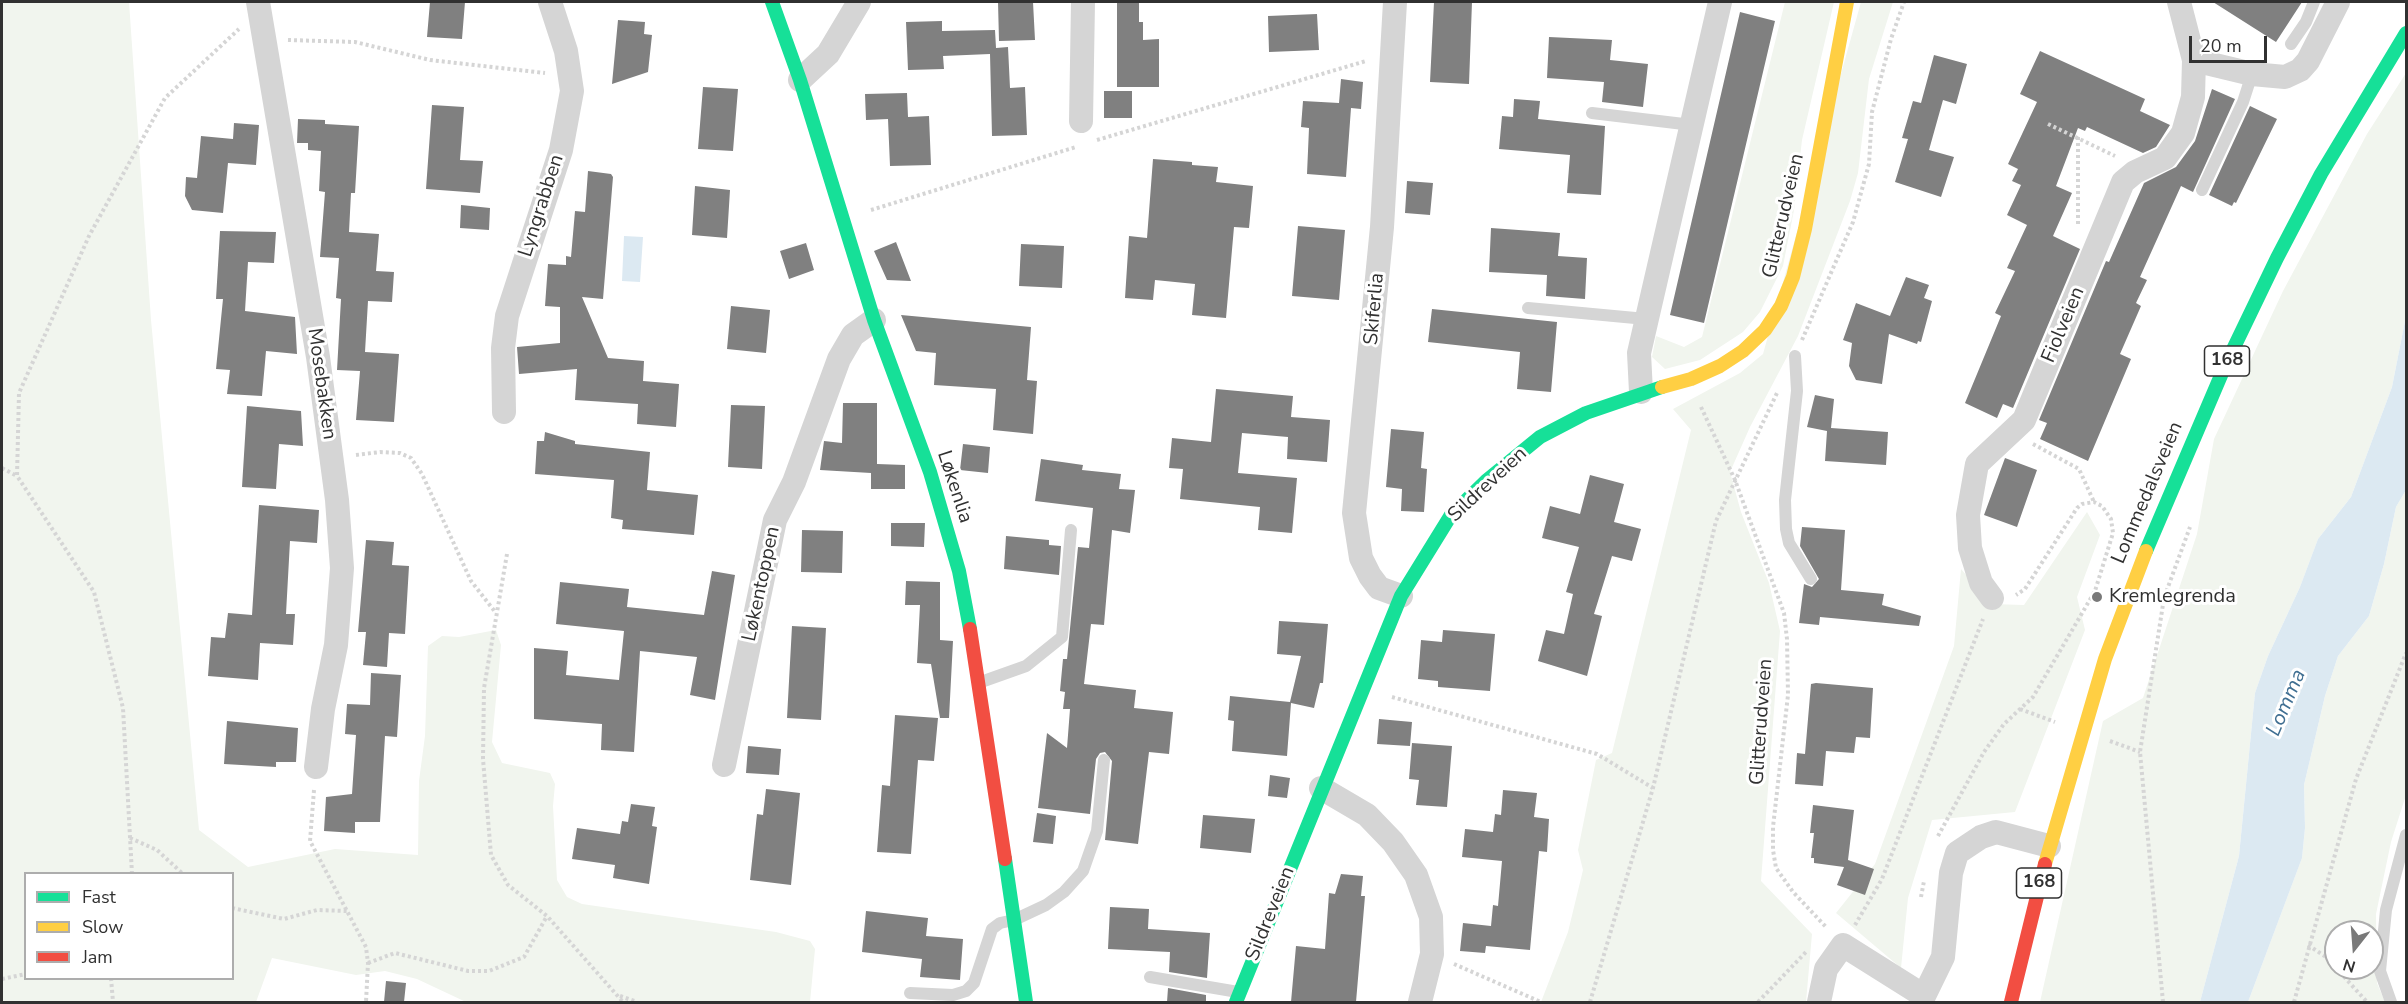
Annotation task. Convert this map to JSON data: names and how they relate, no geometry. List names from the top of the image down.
{
  "streets": {
    "street": [
      "Lyngrabben",
      "Glitterudveien",
      "Skiferlia",
      "Fiolveien",
      "168",
      "Mosebakken",
      "Sildreveien",
      "Løkenlia",
      "Lommedalsveien",
      "Løkentoppen"
    ]
  },
  "crossings": [
    ["Glitterudveien", "Sildreveien"],
    ["Skiferlia", "Sildreveien"],
    ["Løkenlia", "Løkentoppen"]
  ],
  "water": ["Lomma"],
  "places": ["Kremlegrenda"],
  "legend": ["Fast", "Slow", "Jam"],
  "scale_bar": "20 m",
  "north": "bottom"
}
